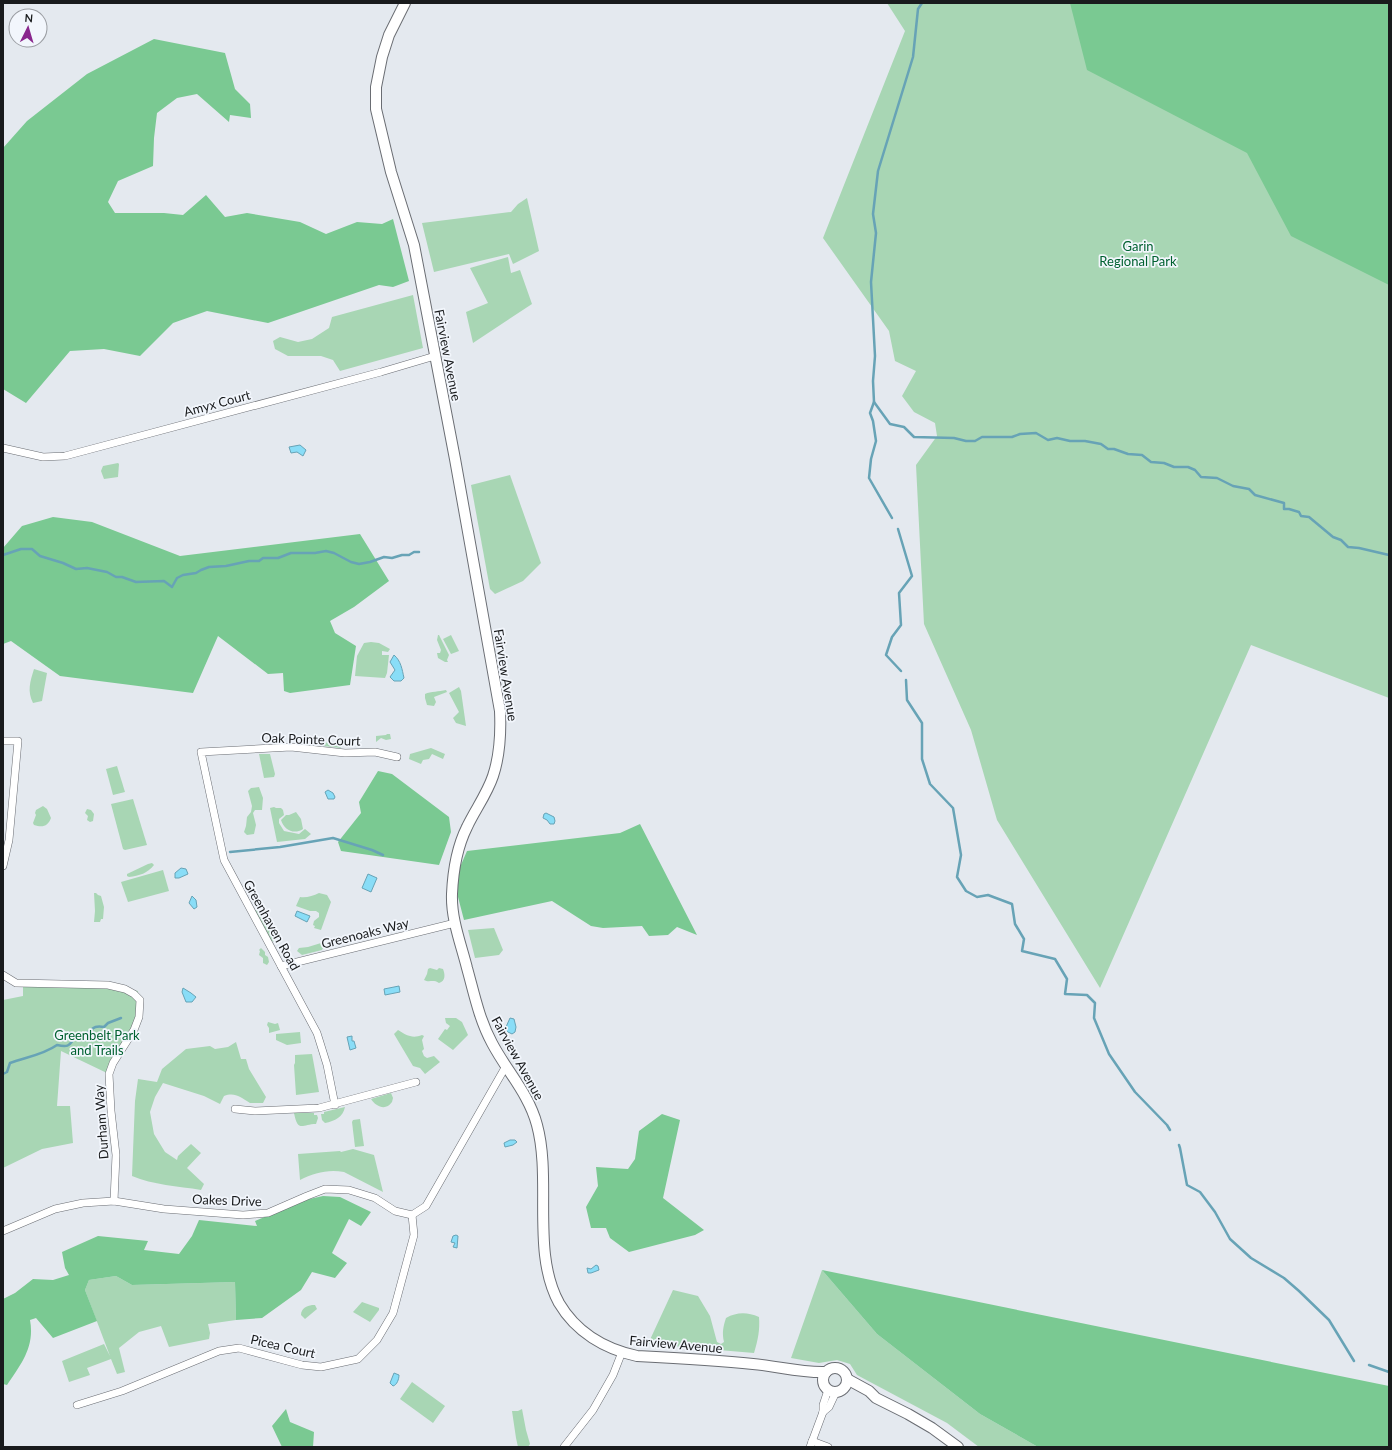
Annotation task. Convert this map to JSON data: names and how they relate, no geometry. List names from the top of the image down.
{
  "streets": {
    "main road": ["Fairview Avenue"],
    "street": [
      "Amyx Court",
      "Oak Pointe Court",
      "Greenhaven Road",
      "Greenoaks Way",
      "Durham Way",
      "Oakes Drive",
      "Picea Court"
    ]
  },
  "crossings": [
    ["Fairview Avenue", "Amyx Court"],
    ["Fairview Avenue", "Greenoaks Way"],
    ["Oak Pointe Court", "Greenhaven Road"],
    ["Greenhaven Road", "Greenoaks Way"],
    ["Durham Way", "Oakes Drive"],
    ["Oakes Drive", "Picea Court"]
  ],
  "parks": ["Garin Regional Park", "Greenbelt Park and Trails"],
  "north": "top"
}
